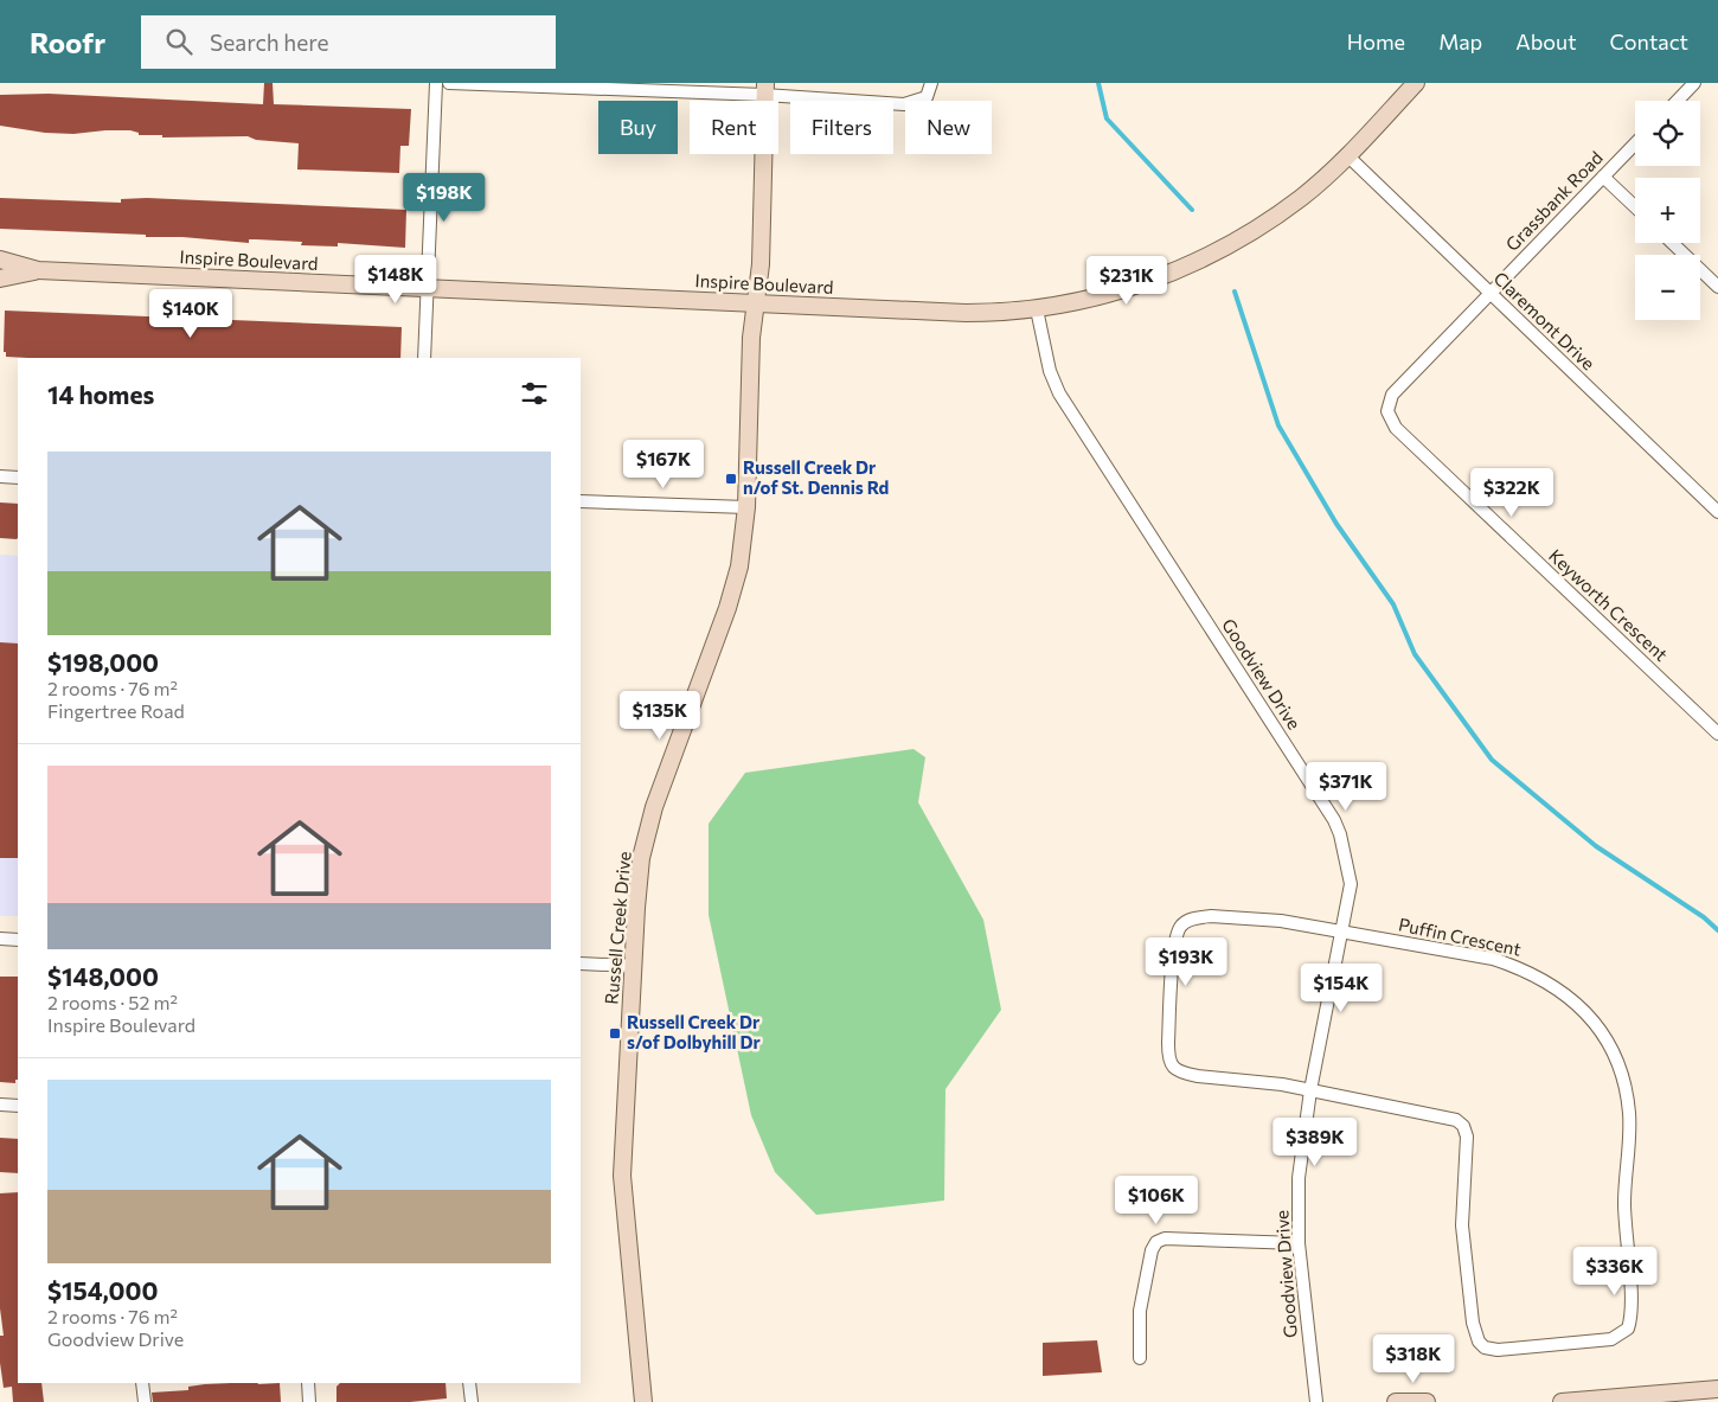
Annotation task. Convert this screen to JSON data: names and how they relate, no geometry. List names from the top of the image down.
{
  "streets": {
    "street": [
      "Grassbank Road",
      "Inspire Boulevard",
      "Claremont Drive",
      "Keyworth Crescent",
      "Goodview Drive",
      "Russell Creek Drive",
      "Puffin Crescent"
    ]
  },
  "crossings": [
    ["Grassbank Road", "Claremont Drive"],
    ["Grassbank Road", "Keyworth Crescent"],
    ["Inspire Boulevard", "Claremont Drive"],
    ["Inspire Boulevard", "Goodview Drive"],
    ["Inspire Boulevard", "Russell Creek Drive"],
    ["Claremont Drive", "Keyworth Crescent"],
    ["Goodview Drive", "Puffin Crescent"]
  ],
  "places": {
    "transit": ["Russell Creek Dr n/of St. Dennis Rd", "Russell Creek Dr s/of Dolbyhill Dr"]
  },
  "page": {
    "header": "Roofr",
    "search": "Search here",
    "nav": [
      "Home",
      "Map",
      "About",
      "Contact"
    ],
    "map_buttons": ["+", "−"],
    "chip": [
      "Buy",
      "Rent",
      "Filters",
      "New"
    ],
    "price": [
      "$198K",
      "$148K",
      "$231K",
      "$140K",
      "$167K",
      "$322K",
      "$135K",
      "$371K",
      "$193K",
      "$154K",
      "$389K",
      "$106K",
      "$336K",
      "$318K"
    ],
    "heading": "14 homes",
    "list": [
      {
        "name": "$198,000",
        "note": "2 rooms · 76 m² · Fingertree Road"
      },
      {
        "name": "$148,000",
        "note": "2 rooms · 52 m² · Inspire Boulevard"
      },
      {
        "name": "$154,000",
        "note": "2 rooms · 76 m² · Goodview Drive"
      }
    ]
  }
}
